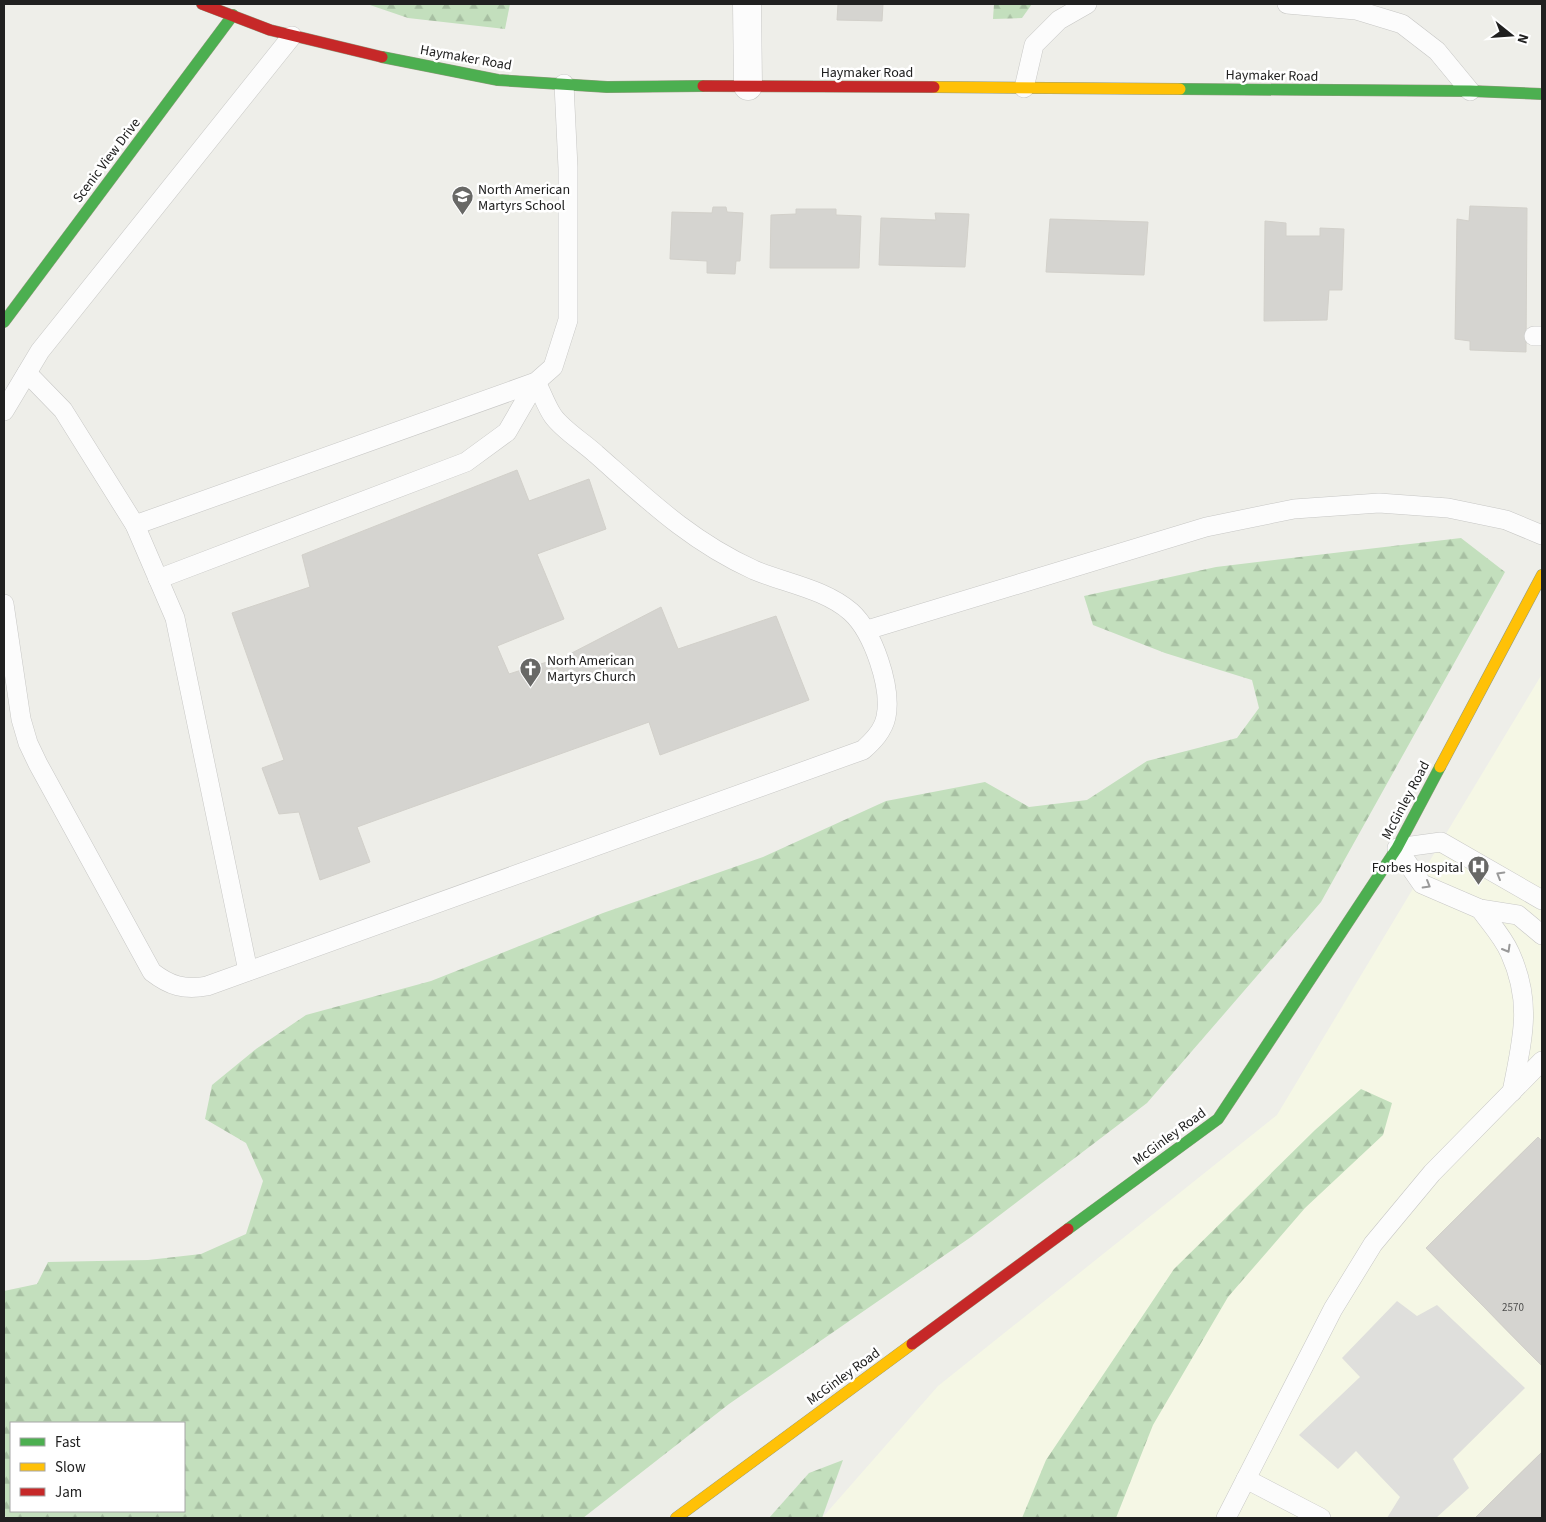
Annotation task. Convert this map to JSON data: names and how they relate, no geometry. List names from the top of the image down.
{
  "streets": {
    "street": ["Haymaker Road", "Scenic View Drive", "McGinley Road"]
  },
  "crossings": [
    ["Haymaker Road", "Scenic View Drive"]
  ],
  "places": {
    "school or university": ["North American Martyrs School"],
    "church": ["Norh American Martyrs Church"],
    "hospital": ["Forbes Hospital"]
  },
  "house_numbers": ["2570"],
  "legend": ["Fast", "Slow", "Jam"],
  "north": "right"
}
